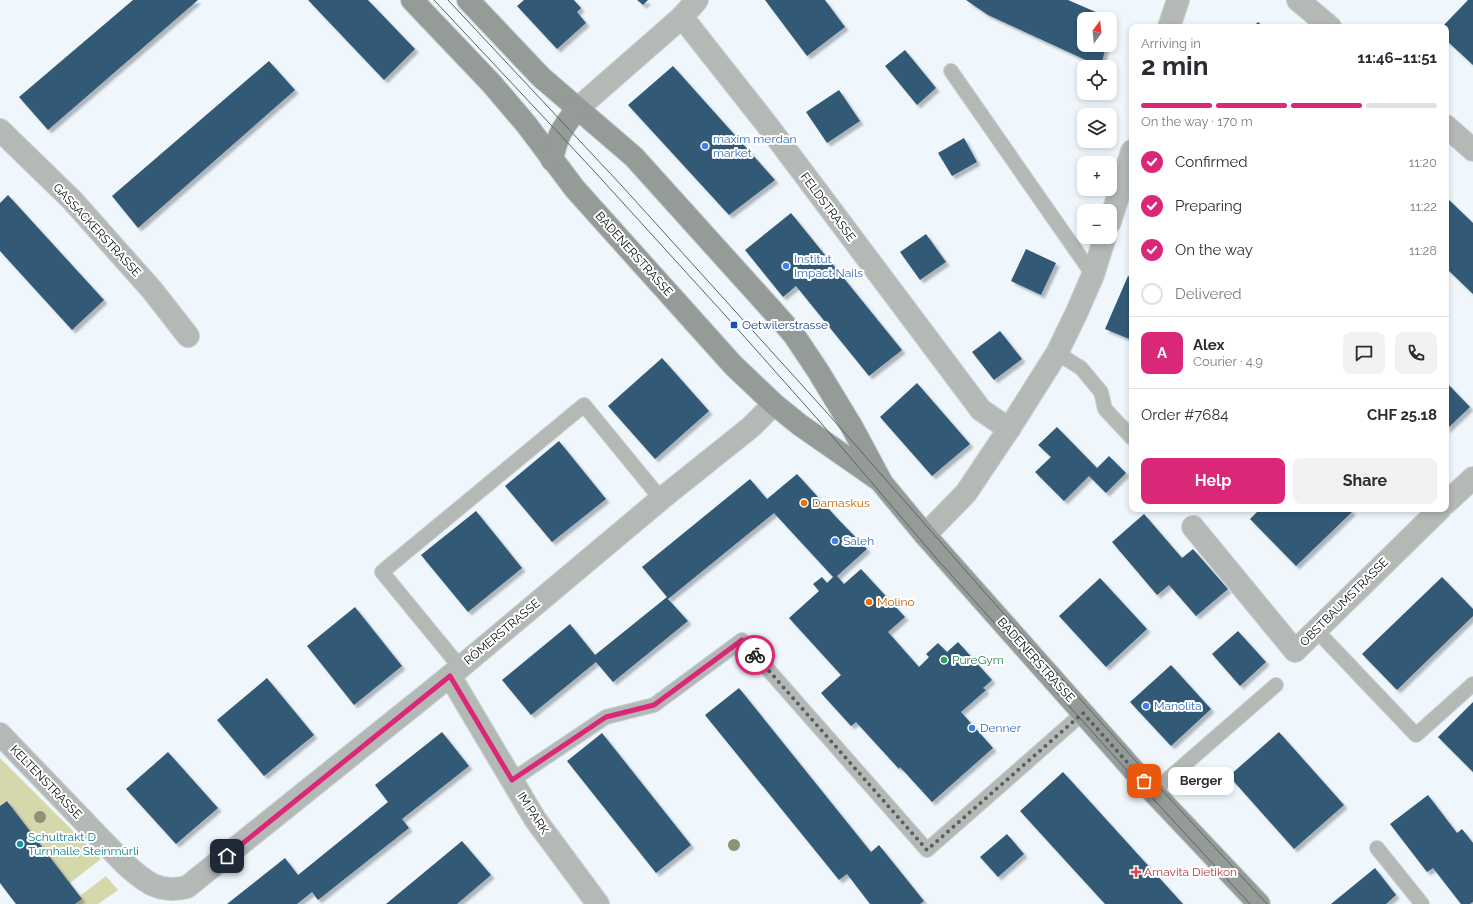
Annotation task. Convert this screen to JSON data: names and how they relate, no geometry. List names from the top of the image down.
{
  "streets": {
    "main road": ["BADENERSTRASSE"],
    "street": [
      "FELDSTRASSE",
      "GASSACKERSTRASSE",
      "OBSTBAUMSTRASSE",
      "RÖMERSTRASSE",
      "KELTENSTRASSE",
      "IM PARK"
    ]
  },
  "crossings": [
    ["BADENERSTRASSE", "RÖMERSTRASSE"],
    ["RÖMERSTRASSE", "KELTENSTRASSE"],
    ["RÖMERSTRASSE", "IM PARK"]
  ],
  "places": {
    "other": [
      "maxim merdan market",
      "Institut Impact Nails",
      "Damaskus",
      "Saleh",
      "Molino",
      "PureGym",
      "Manolita",
      "Denner",
      "Berger",
      "Schultrakt D Turnhalle Steinmürli"
    ],
    "transit": ["Oetwilerstrasse"],
    "health": ["Amavita Dietikon"]
  },
  "north": "top",
  "page": {
    "map_buttons": ["+", "−"],
    "heading": ["2 min", "Arriving in", "11:46–11:51"],
    "panel": [
      "Alex",
      "Courier · 4.9",
      "Order #7684",
      "CHF 25.18"
    ],
    "bar": "On the way · 170 m",
    "list": [
      ["Confirmed", "11:20"],
      ["Preparing", "11:22"],
      ["On the way", "11:28"],
      "Delivered"
    ],
    "round": "A",
    "buttons": ["Help", "Share"],
    "bubble": "Berger"
  }
}
